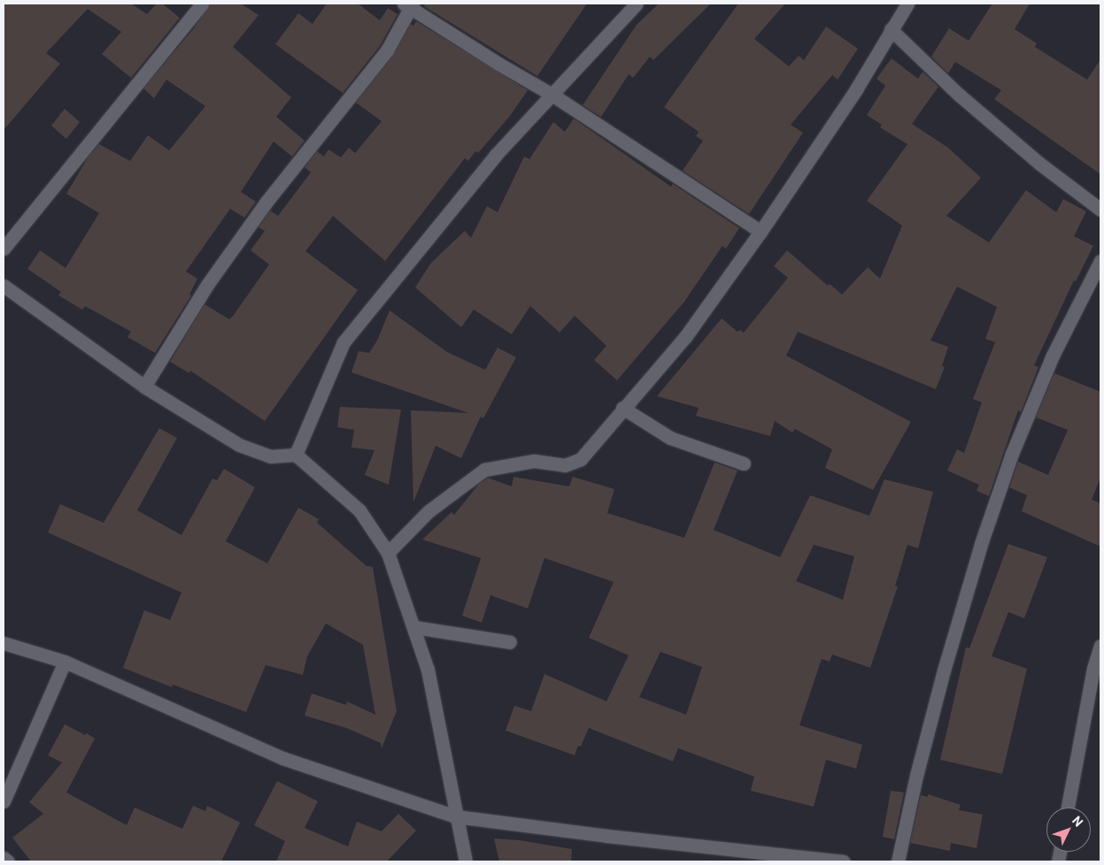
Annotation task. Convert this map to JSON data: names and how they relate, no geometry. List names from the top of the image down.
{
  "north": "top right"
}
